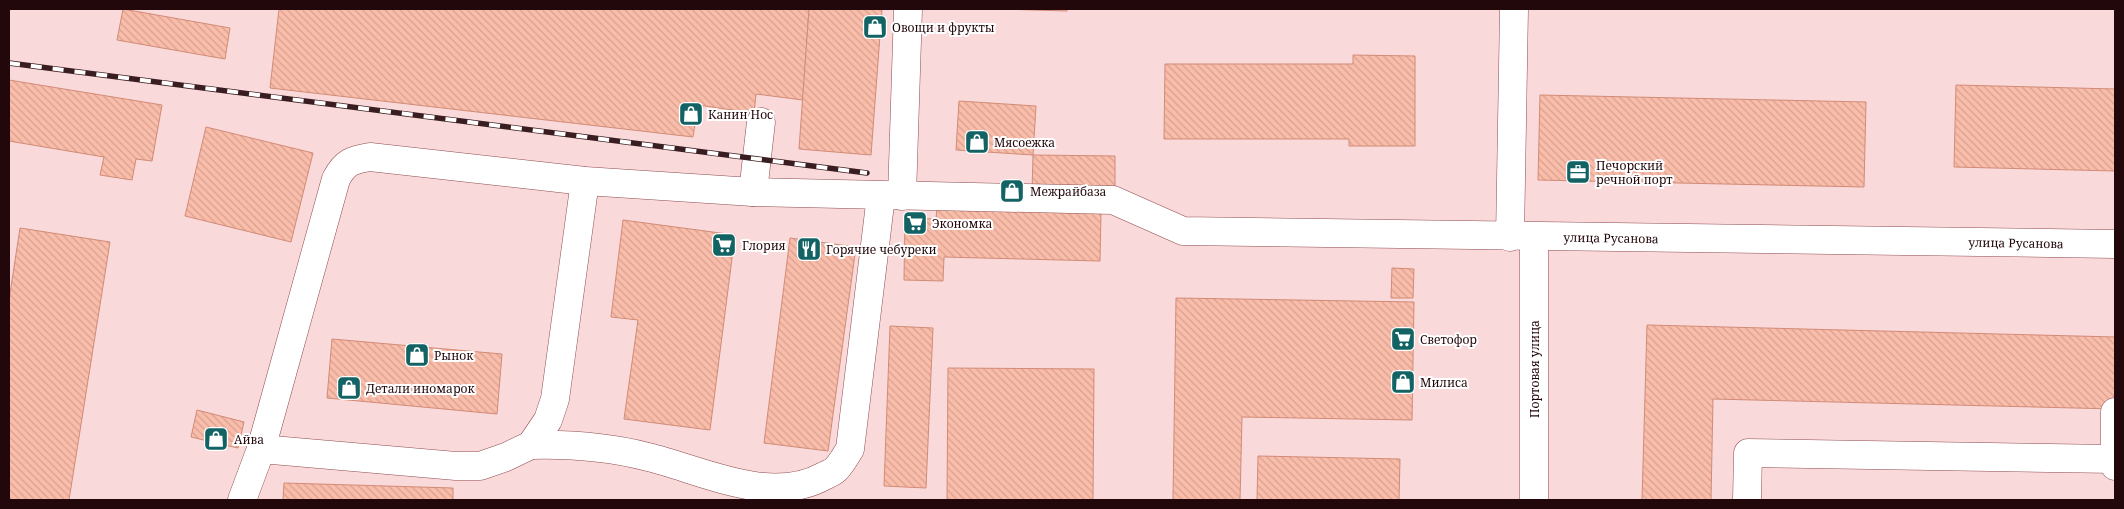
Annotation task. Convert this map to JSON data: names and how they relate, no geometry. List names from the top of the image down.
{
  "streets": {
    "street": ["улица Русанова", "Портовая улица"]
  },
  "crossings": [
    ["улица Русанова", "Портовая улица"]
  ],
  "places": {
    "shop": [
      "Овощи и фрукты",
      "Канин Нос",
      "Мясоежка",
      "Межрайбаза",
      "Рынок",
      "Милиса",
      "Детали иномарок",
      "Айва"
    ],
    "office": ["Печорский речной порт"],
    "supermarket": ["Экономка", "Глория", "Светофор"],
    "restaurant": ["Горячие чебуреки"]
  }
}
